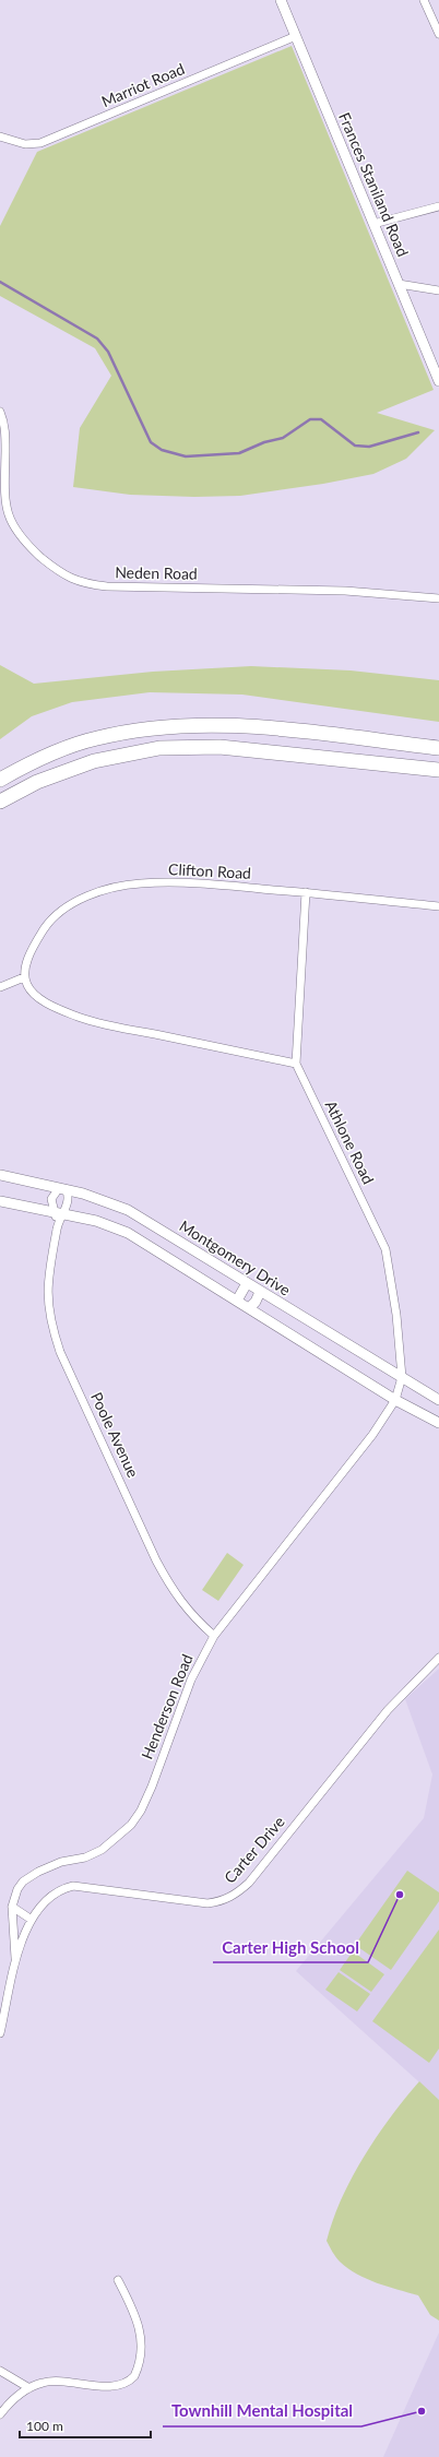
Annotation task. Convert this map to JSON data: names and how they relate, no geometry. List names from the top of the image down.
{
  "streets": {
    "street": [
      "Marriot Road",
      "Frances Staniland Road",
      "Neden Road",
      "Clifton Road",
      "Athlone Road",
      "Montgomery Drive",
      "Poole Avenue",
      "Henderson Road",
      "Carter Drive"
    ]
  },
  "crossings": [
    ["Marriot Road", "Frances Staniland Road"],
    ["Clifton Road", "Athlone Road"],
    ["Athlone Road", "Montgomery Drive"],
    ["Athlone Road", "Henderson Road"],
    ["Montgomery Drive", "Poole Avenue"],
    ["Poole Avenue", "Henderson Road"],
    ["Henderson Road", "Carter Drive"]
  ],
  "places": ["Carter High School", "Townhill Mental Hospital"],
  "scale_bar": "100 m"
}
